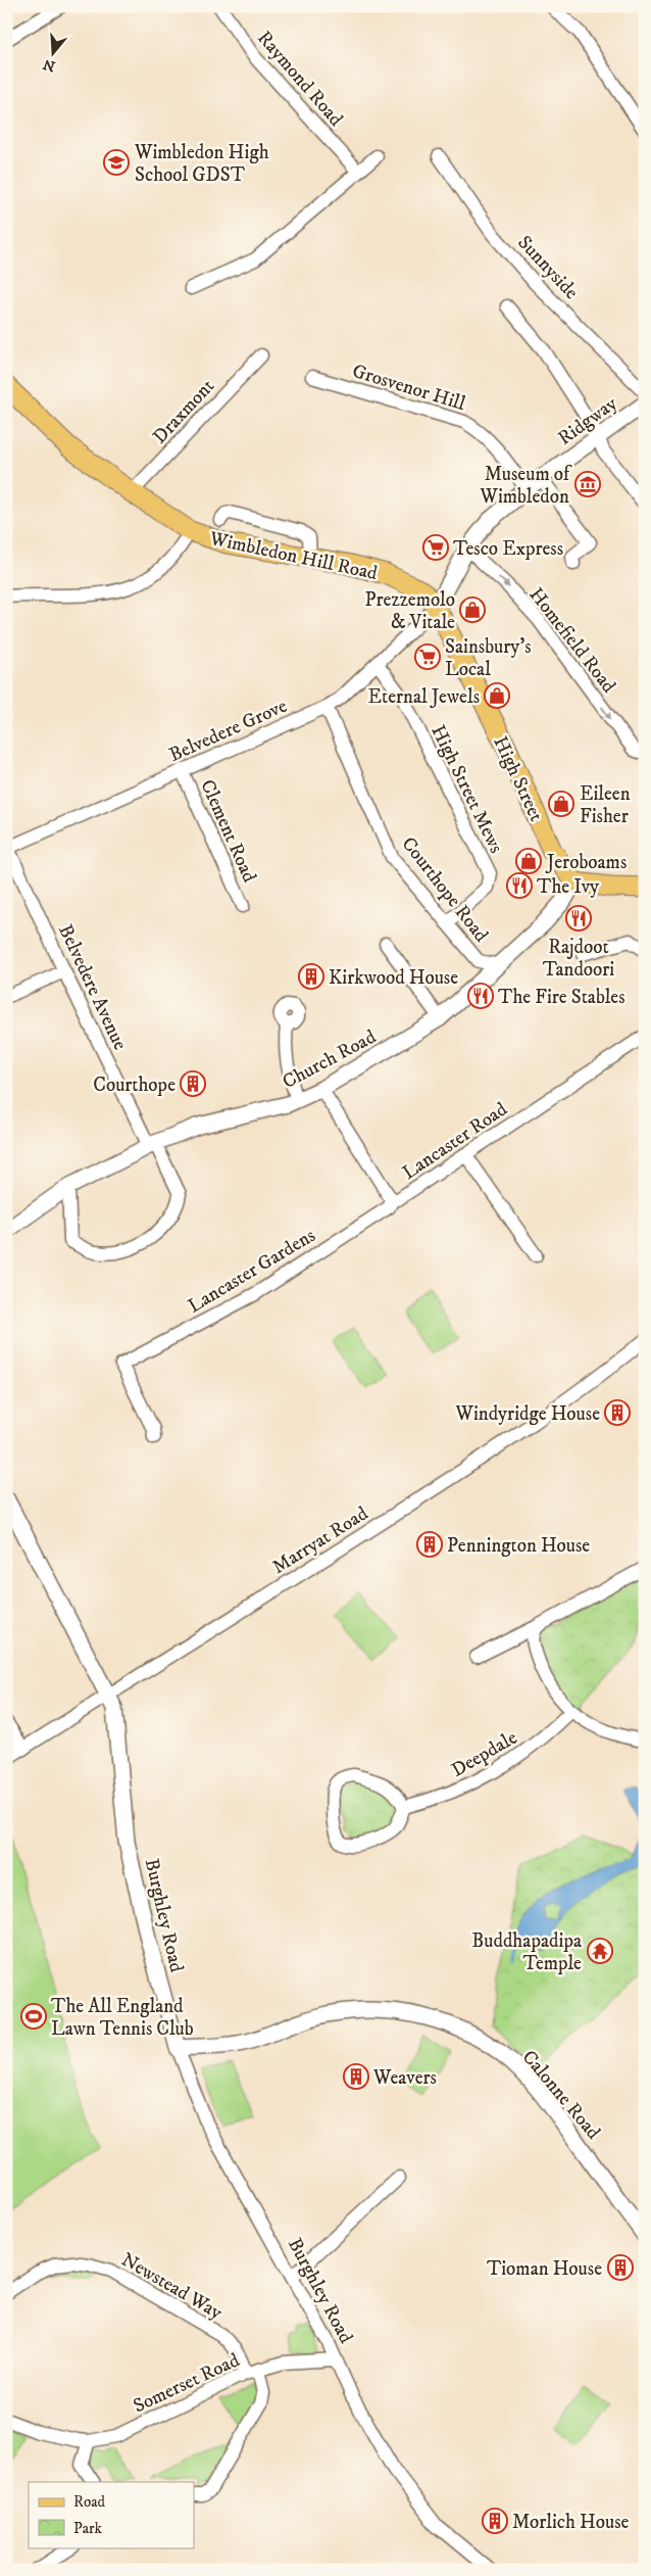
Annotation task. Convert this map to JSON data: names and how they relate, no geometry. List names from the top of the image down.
{
  "streets": {
    "main road": ["Wimbledon Hill Road", "High Street"],
    "street": [
      "Raymond Road",
      "Sunnyside",
      "Grosvenor Hill",
      "Draxmont",
      "Ridgway",
      "Homefield Road",
      "Belvedere Grove",
      "High Street Mews",
      "Clement Road",
      "Courthope Road",
      "Belvedere Avenue",
      "Church Road",
      "Lancaster Road",
      "Lancaster Gardens",
      "Marryat Road",
      "Deepdale",
      "Burghley Road",
      "Calonne Road",
      "Newstead Way",
      "Somerset Road"
    ]
  },
  "crossings": [
    ["Grosvenor Hill", "Ridgway"],
    ["Draxmont", "Wimbledon Hill Road"],
    ["Ridgway", "Wimbledon Hill Road"],
    ["Ridgway", "Homefield Road"],
    ["Ridgway", "Belvedere Grove"],
    ["Ridgway", "High Street"],
    ["Wimbledon Hill Road", "Belvedere Grove"],
    ["Wimbledon Hill Road", "High Street"],
    ["Belvedere Grove", "High Street"],
    ["Belvedere Grove", "High Street Mews"],
    ["Belvedere Grove", "Clement Road"],
    ["Belvedere Grove", "Courthope Road"],
    ["Belvedere Grove", "Belvedere Avenue"],
    ["High Street", "Church Road"],
    ["High Street Mews", "Courthope Road"],
    ["Courthope Road", "Church Road"],
    ["Belvedere Avenue", "Church Road"],
    ["Church Road", "Lancaster Road"],
    ["Lancaster Road", "Lancaster Gardens"],
    ["Marryat Road", "Burghley Road"],
    ["Burghley Road", "Calonne Road"],
    ["Burghley Road", "Somerset Road"],
    ["Newstead Way", "Somerset Road"]
  ],
  "one_way": ["Homefield Road"],
  "places": {
    "school or university": ["Wimbledon High School GDST"],
    "museum": ["Museum of Wimbledon"],
    "supermarket": ["Tesco Express", "Sainsbury's Local"],
    "shop": [
      "Prezzemolo & Vitale",
      "Eternal Jewels",
      "Eileen Fisher",
      "Jeroboams"
    ],
    "restaurant": ["The Ivy", "Rajdoot Tandoori", "The Fire Stables"],
    "building": [
      "Kirkwood House",
      "Courthope",
      "Windyridge House",
      "Pennington House",
      "Weavers",
      "Tioman House",
      "Morlich House"
    ],
    "temple": ["Buddhapadipa Temple"],
    "sports": ["The All England Lawn Tennis Club"]
  },
  "legend": ["Road", "Park"],
  "north": "bottom"
}
